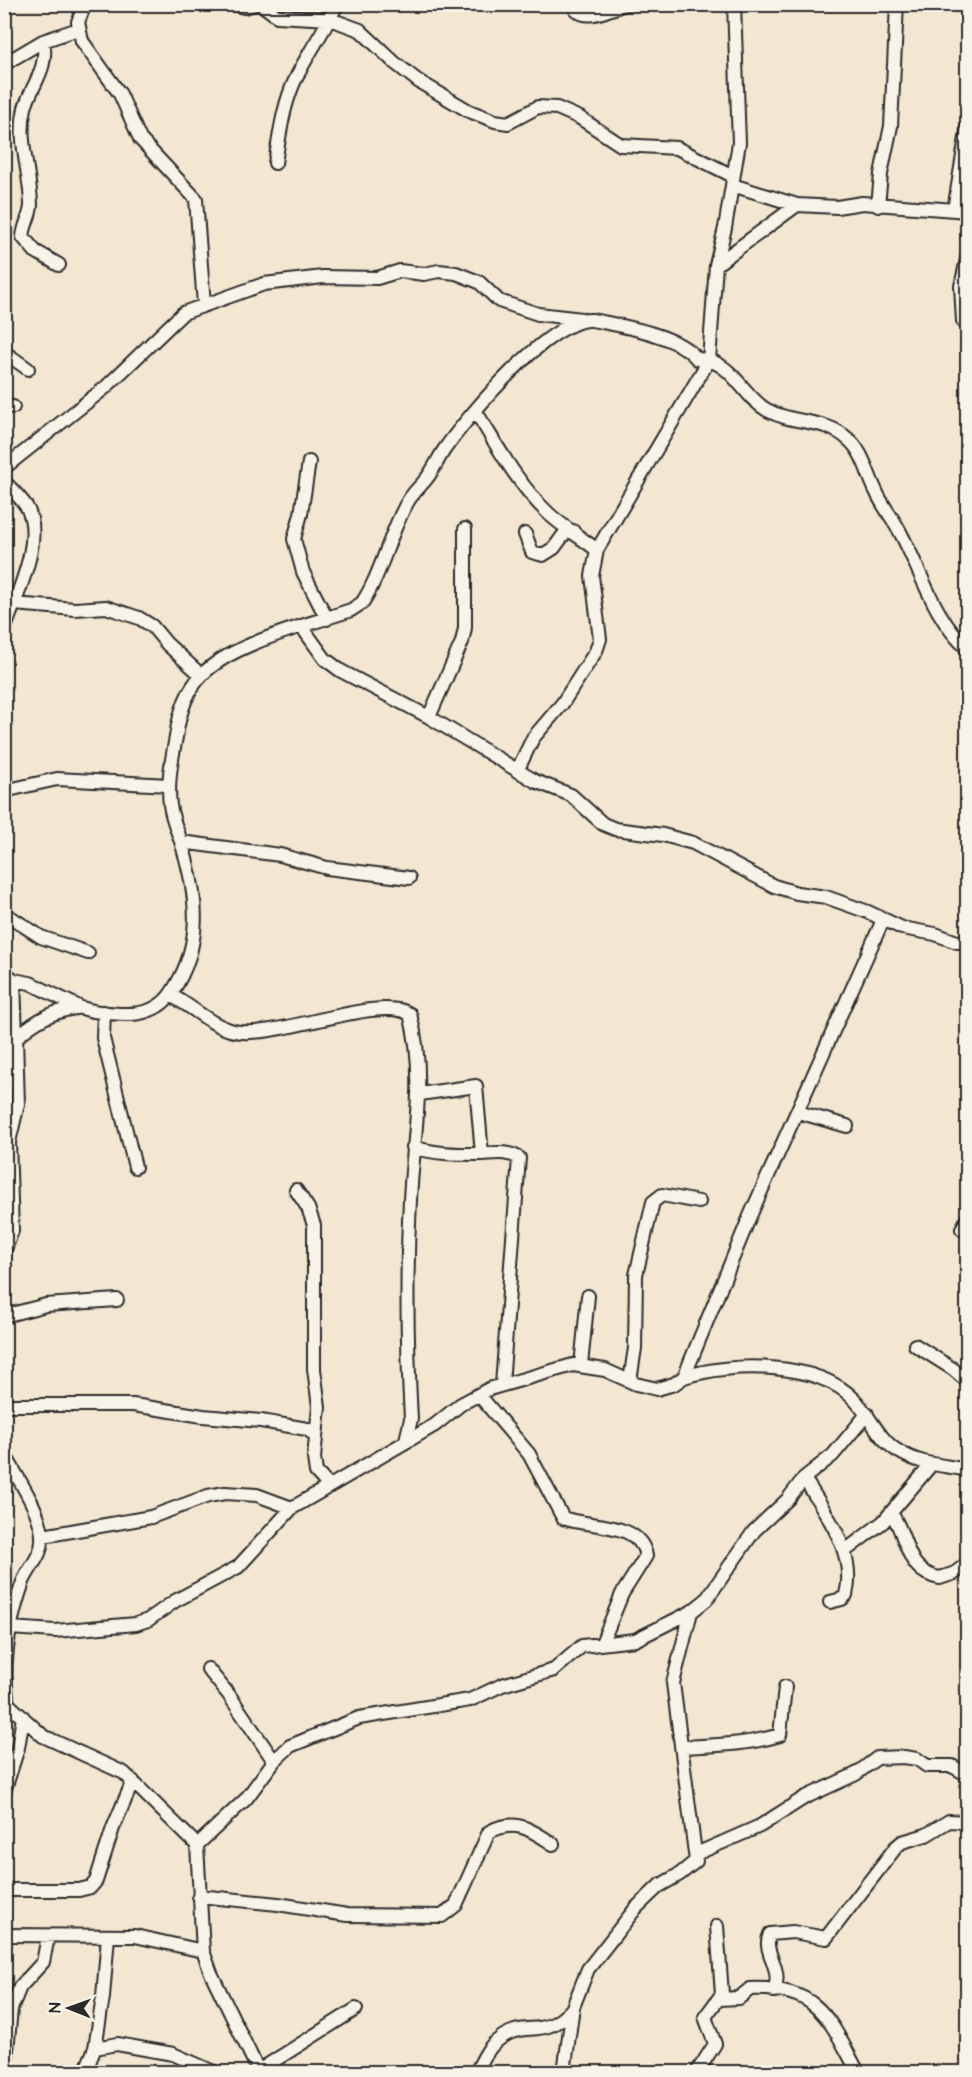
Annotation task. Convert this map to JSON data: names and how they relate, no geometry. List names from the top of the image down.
{
  "north": "left"
}
